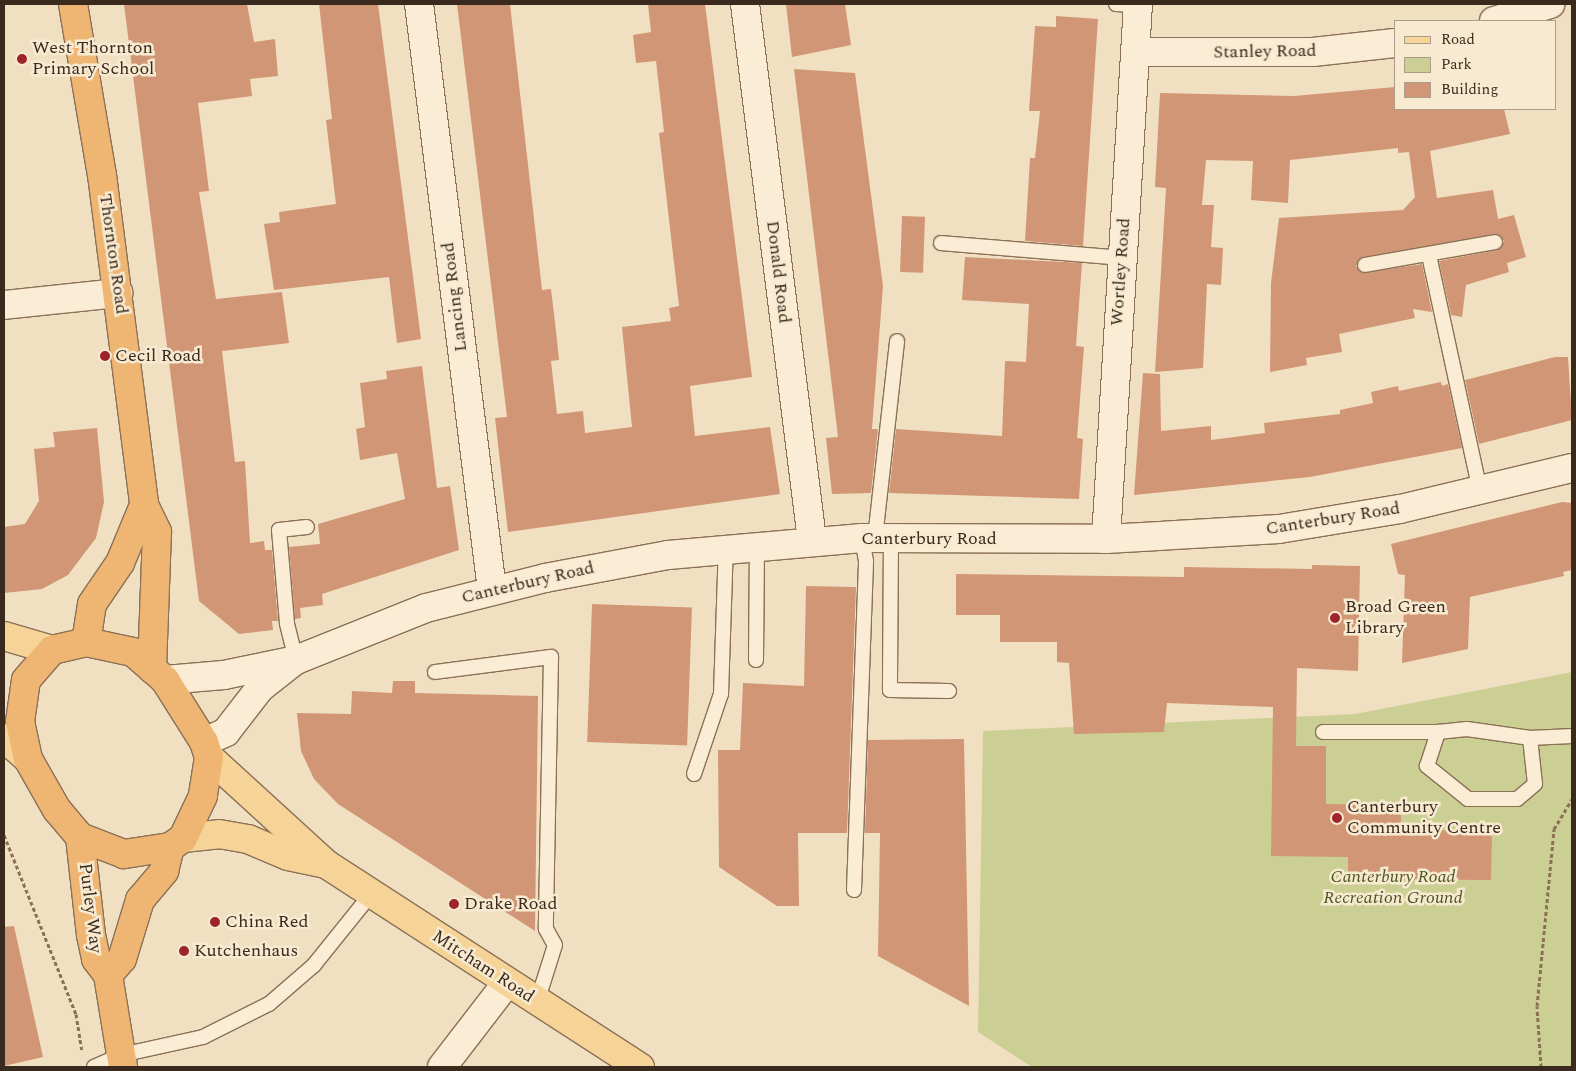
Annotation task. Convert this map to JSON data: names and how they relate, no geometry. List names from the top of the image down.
{
  "streets": {
    "highway": ["Thornton Road", "Purley Way"],
    "main road": ["Mitcham Road"],
    "street": [
      "Stanley Road",
      "Donald Road",
      "Wortley Road",
      "Lancing Road",
      "Canterbury Road"
    ]
  },
  "crossings": [
    ["Stanley Road", "Wortley Road"],
    ["Thornton Road", "Canterbury Road"],
    ["Donald Road", "Canterbury Road"],
    ["Wortley Road", "Canterbury Road"],
    ["Lancing Road", "Canterbury Road"],
    ["Canterbury Road", "Purley Way"],
    ["Canterbury Road", "Mitcham Road"],
    ["Purley Way", "Mitcham Road"]
  ],
  "parks": ["Canterbury Road Recreation Ground"],
  "places": [
    "West Thornton Primary School",
    "Cecil Road",
    "Broad Green Library",
    "Canterbury Community Centre",
    "Drake Road",
    "China Red",
    "Kutchenhaus"
  ],
  "legend": ["Road", "Park", "Building"]
}
